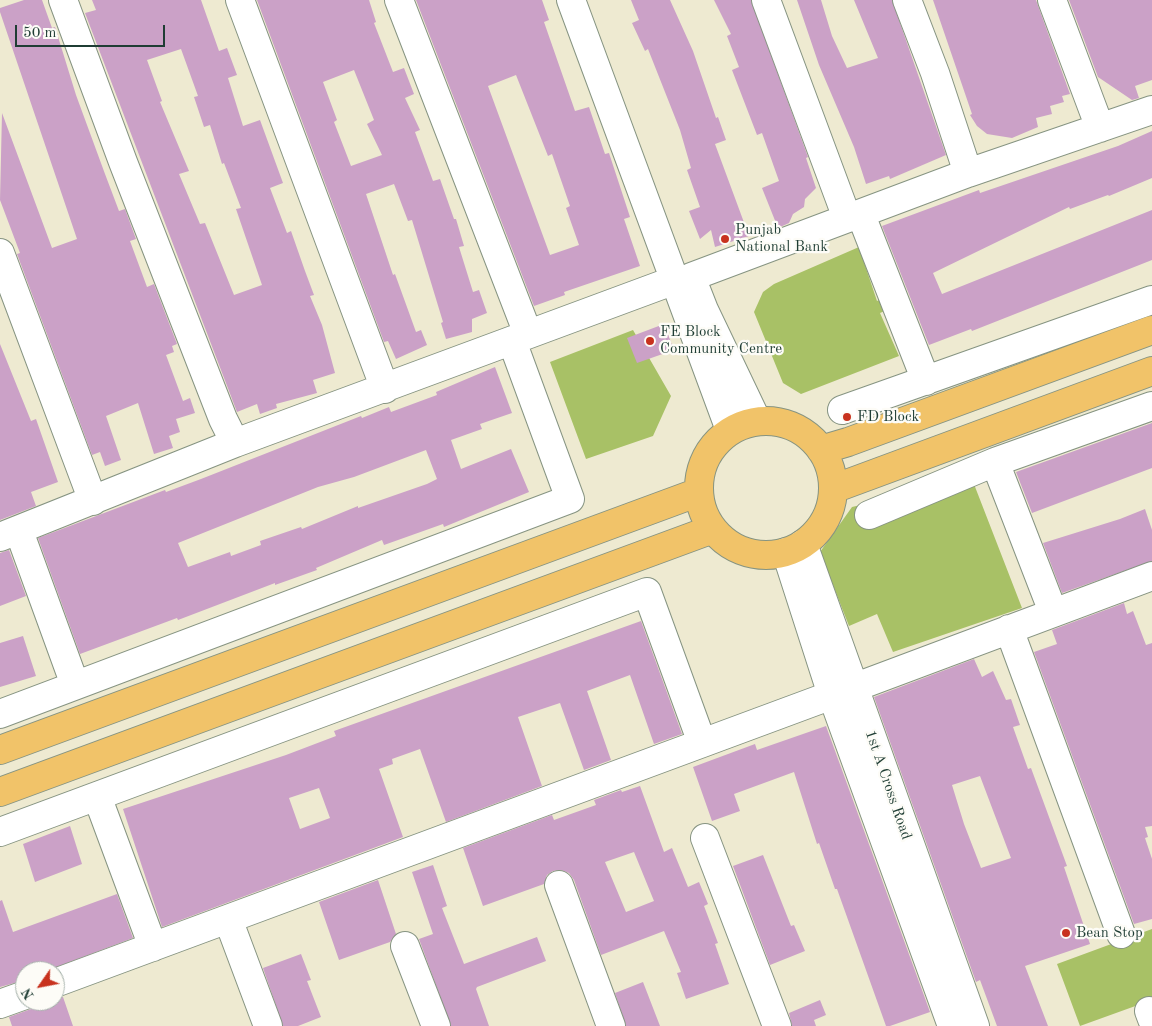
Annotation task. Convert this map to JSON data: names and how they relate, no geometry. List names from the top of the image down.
{
  "streets": {
    "street": ["1st A Cross Road"]
  },
  "places": [
    "Punjab National Bank",
    "FE Block Community Centre",
    "FD Block",
    "Bean Stop"
  ],
  "scale_bar": "50 m",
  "north": "bottom left"
}
